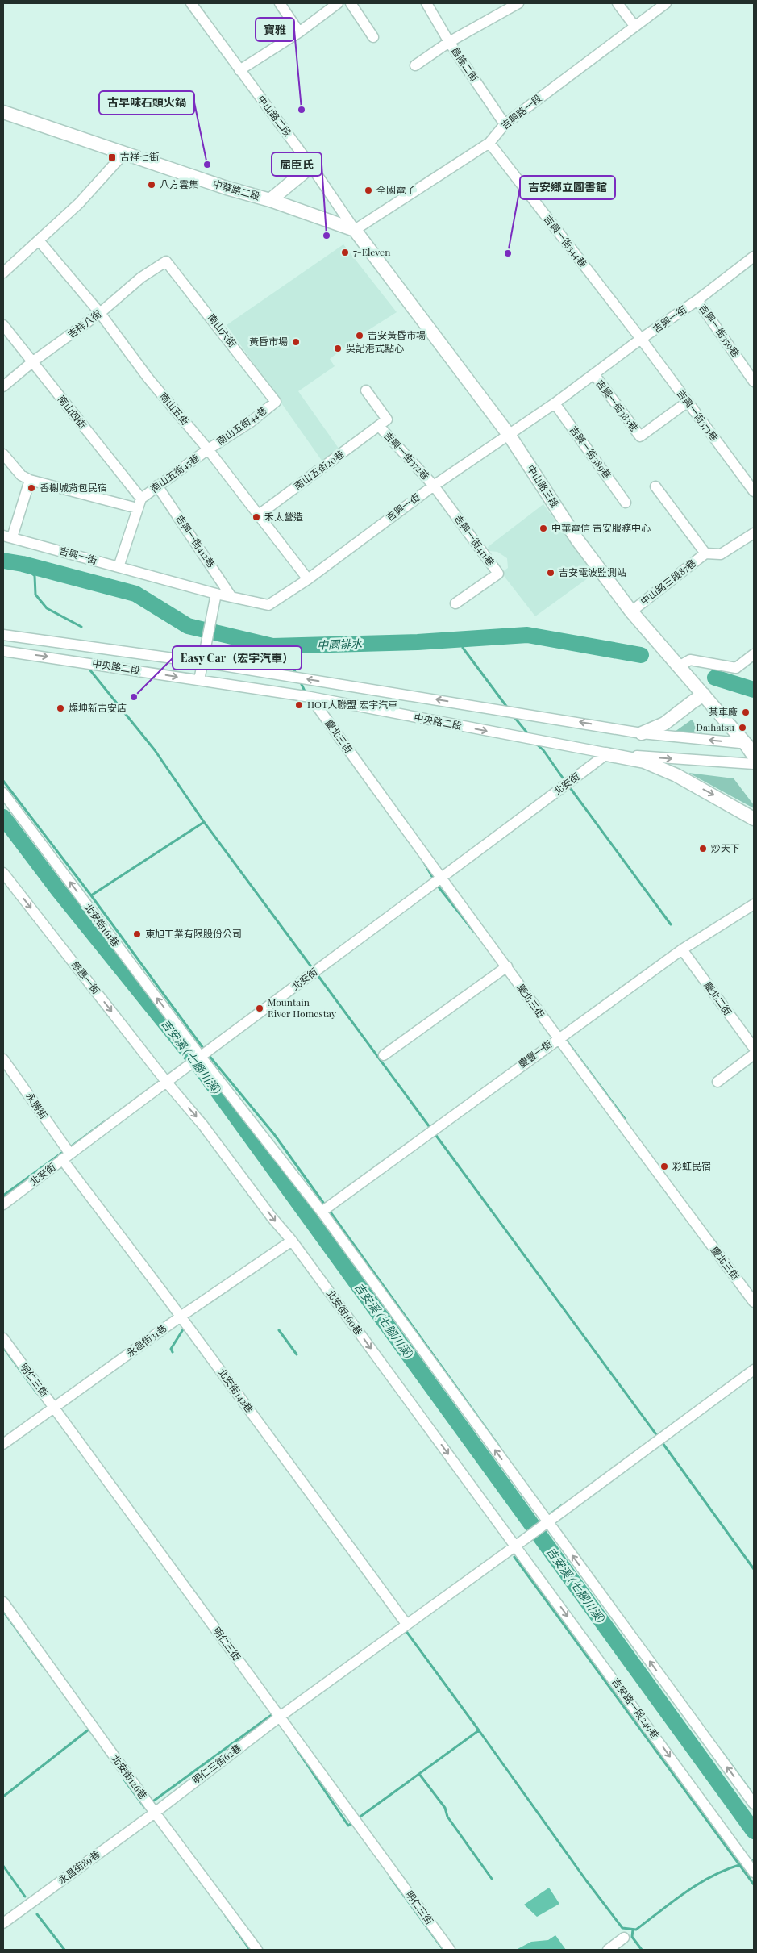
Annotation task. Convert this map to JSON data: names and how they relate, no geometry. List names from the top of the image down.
{
  "streets": {
    "main road": ["中華路二段", "中山路三段"],
    "street": [
      "昌隆二街",
      "吉興路一段",
      "中山路二段",
      "吉興一街344巷",
      "吉興一街",
      "吉祥八街",
      "南山六街",
      "吉興一街359巷",
      "吉興一街383巷",
      "南山五街",
      "南山四街",
      "吉興一街373巷",
      "南山五街44巷",
      "吉興一街389巷",
      "吉興一街372巷",
      "南山五街20巷",
      "南山五街45巷",
      "吉興一街411巷",
      "吉興一街412巷",
      "中山路三段87巷",
      "中央路二段",
      "慶北三街",
      "北安街",
      "北安街161巷",
      "慈惠一街",
      "慶北二街",
      "慶豐一街",
      "永勝街",
      "北安街160巷",
      "永昌街31巷",
      "明仁三街",
      "北安街142巷",
      "吉安路一段249巷",
      "明仁三街62巷",
      "北安街126巷",
      "永昌街89巷"
    ]
  },
  "crossings": [
    ["昌隆二街", "吉興路一段"],
    ["吉興路一段", "中山路二段"],
    ["吉興路一段", "中華路二段"],
    ["吉興路一段", "吉興一街344巷"],
    ["吉興路一段", "中山路三段"],
    ["中山路二段", "中華路二段"],
    ["中山路二段", "中山路三段"],
    ["中華路二段", "中山路三段"],
    ["吉興一街344巷", "吉興一街"],
    ["吉興一街344巷", "吉興一街373巷"],
    ["吉興一街", "吉興一街359巷"],
    ["吉興一街", "吉興一街383巷"],
    ["吉興一街", "南山五街"],
    ["吉興一街", "吉興一街373巷"],
    ["吉興一街", "吉興一街389巷"],
    ["吉興一街", "吉興一街372巷"],
    ["吉興一街", "中山路三段"],
    ["吉興一街", "吉興一街411巷"],
    ["吉興一街", "吉興一街412巷"],
    ["吉祥八街", "南山六街"],
    ["吉祥八街", "南山五街"],
    ["吉祥八街", "南山四街"],
    ["南山六街", "南山五街44巷"],
    ["吉興一街383巷", "吉興一街373巷"],
    ["南山五街", "南山五街44巷"],
    ["南山五街", "南山五街20巷"],
    ["南山五街", "南山五街45巷"],
    ["南山四街", "南山五街45巷"],
    ["南山五街44巷", "南山五街45巷"],
    ["吉興一街372巷", "南山五街20巷"],
    ["吉興一街372巷", "吉興一街411巷"],
    ["南山五街45巷", "吉興一街412巷"],
    ["中山路三段", "中山路三段87巷"],
    ["中山路三段", "中央路二段"],
    ["中央路二段", "慶北三街"],
    ["中央路二段", "北安街"],
    ["慶北三街", "北安街"],
    ["慶北三街", "慶豐一街"],
    ["北安街", "北安街161巷"],
    ["北安街", "慈惠一街"],
    ["北安街", "永勝街"],
    ["北安街", "北安街160巷"],
    ["北安街", "北安街142巷"],
    ["北安街161巷", "慶豐一街"],
    ["北安街161巷", "明仁三街62巷"],
    ["慈惠一街", "北安街160巷"],
    ["慶北二街", "慶豐一街"],
    ["永勝街", "北安街142巷"],
    ["北安街160巷", "永昌街31巷"],
    ["北安街160巷", "吉安路一段249巷"],
    ["北安街160巷", "明仁三街62巷"],
    ["永昌街31巷", "明仁三街"],
    ["永昌街31巷", "北安街142巷"],
    ["明仁三街", "明仁三街62巷"],
    ["北安街142巷", "明仁三街62巷"],
    ["吉安路一段249巷", "明仁三街62巷"],
    ["明仁三街62巷", "北安街126巷"],
    ["明仁三街62巷", "永昌街89巷"],
    ["北安街126巷", "永昌街89巷"]
  ],
  "one_way": [
    "北安街161巷",
    "慈惠一街",
    "北安街160巷",
    "吉安路一段249巷"
  ],
  "water": ["中園排水", "吉安溪 (七腳川溪)"],
  "places": {
    "other": [
      "寶雅",
      "古早味石頭火鍋",
      "八方雲集",
      "全國電子",
      "屈臣氏",
      "7-Eleven",
      "吉安鄉立圖書館",
      "吉安黃昏市場",
      "黃昏市場",
      "吳記港式點心",
      "香榭城背包民宿",
      "禾太營造",
      "中華電信 吉安服務中心",
      "吉安電波監測站",
      "Easy Car（宏宇汽車）",
      "HOT大聯盟 宏宇汽車",
      "燦坤新吉安店",
      "某車廠",
      "Daihatsu",
      "炒天下",
      "東旭工業有限股份公司",
      "Mountain River Homestay",
      "彩虹民宿"
    ],
    "transit": ["吉祥七街"]
  }
}
